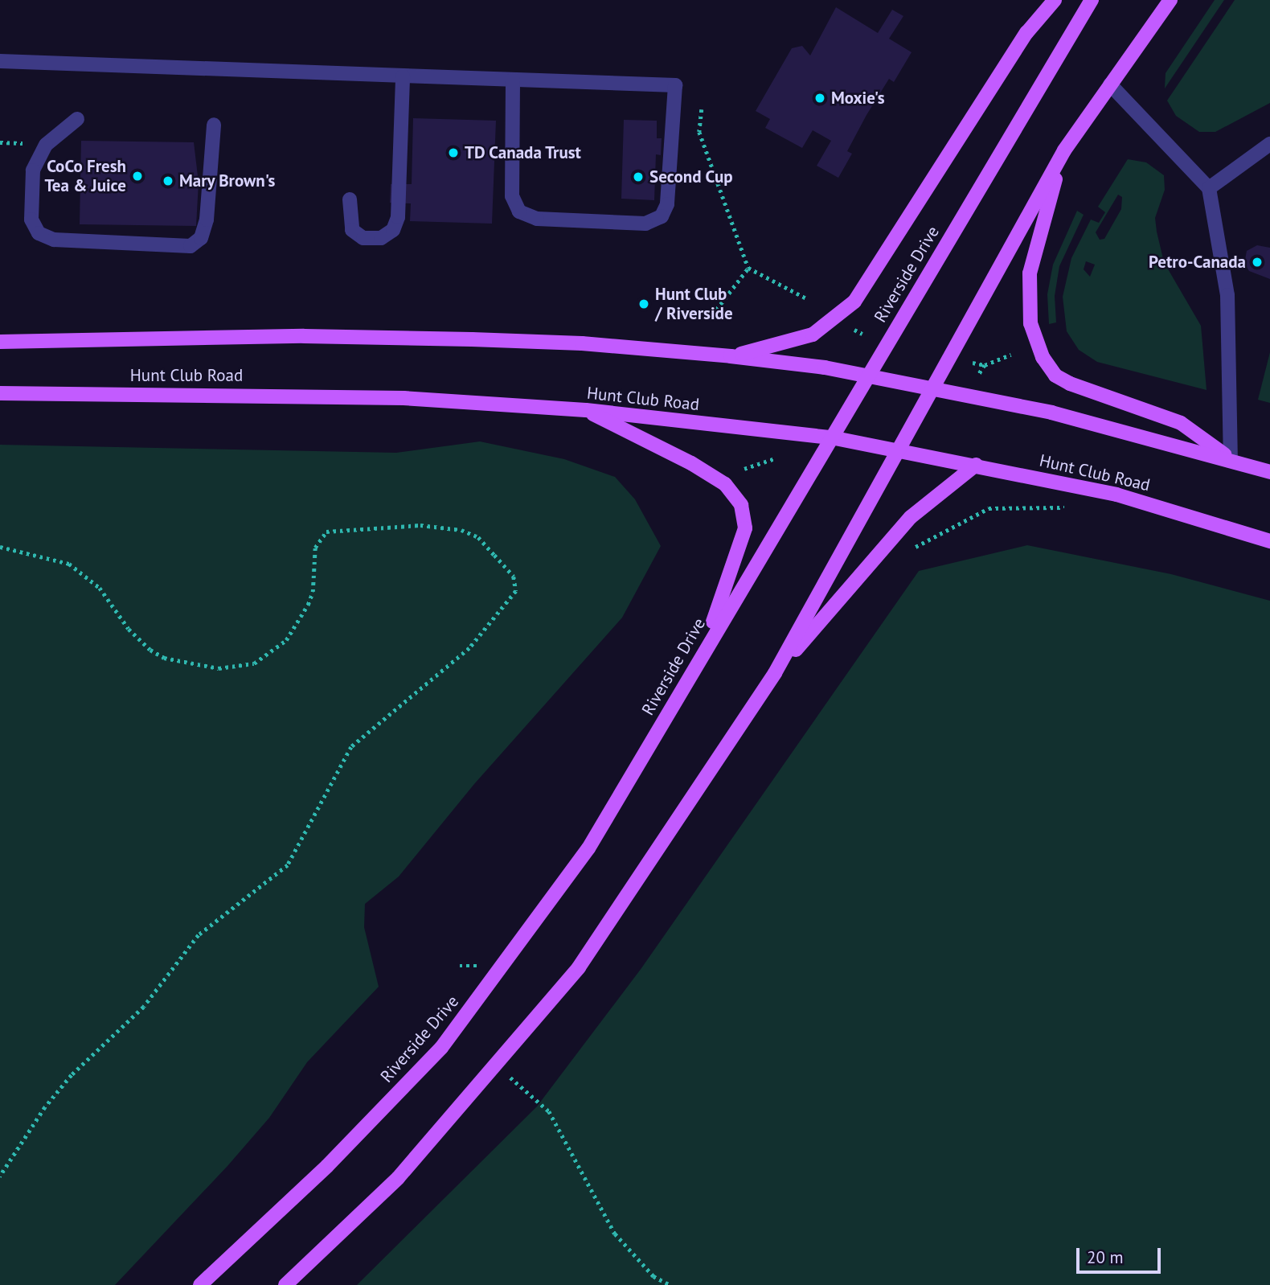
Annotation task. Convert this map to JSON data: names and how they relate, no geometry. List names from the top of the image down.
{
  "streets": {
    "main road": ["Riverside Drive", "Hunt Club Road"]
  },
  "crossings": [
    ["Riverside Drive", "Hunt Club Road"]
  ],
  "places": [
    "Moxie's",
    "TD Canada Trust",
    "CoCo Fresh Tea & Juice",
    "Second Cup",
    "Mary Brown's",
    "Petro-Canada",
    "Hunt Club / Riverside"
  ],
  "scale_bar": "20 m"
}
